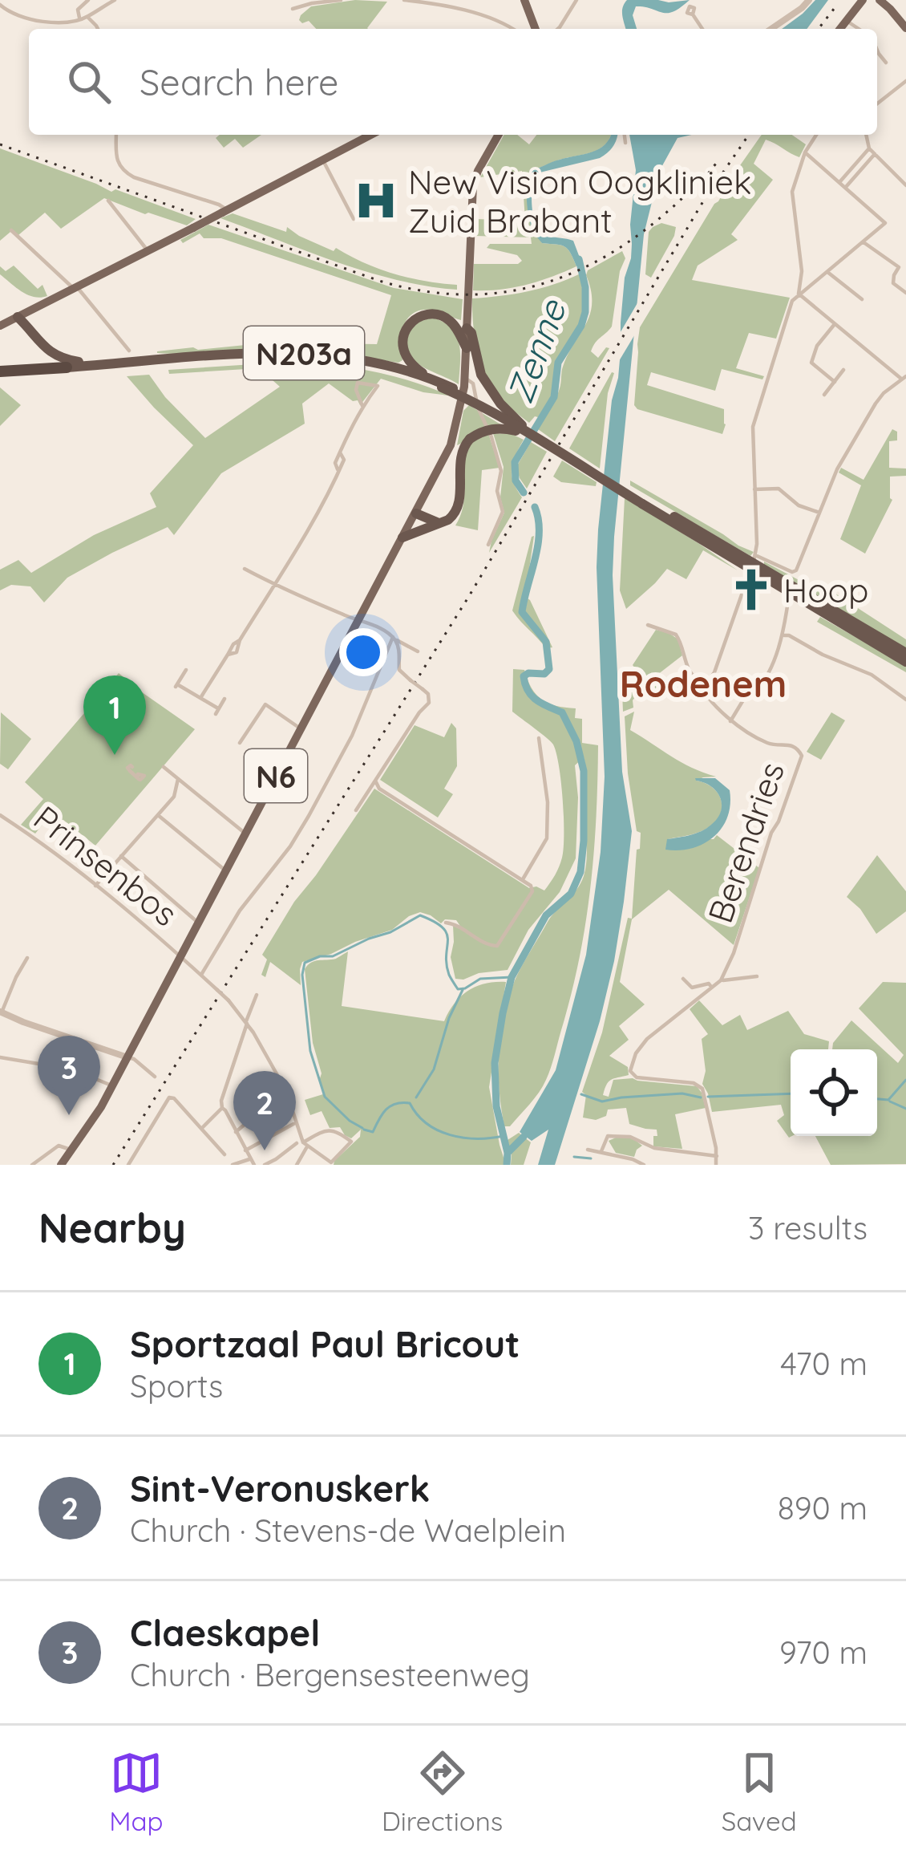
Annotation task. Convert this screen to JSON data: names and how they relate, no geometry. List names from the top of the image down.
{
  "streets": {
    "highway": ["N203a"],
    "main road": ["N6"],
    "street": ["Berendries", "Prinsenbos"]
  },
  "crossings": [
    ["N6", "Prinsenbos"]
  ],
  "districts": ["Rodenem"],
  "water": ["Zenne"],
  "places": {
    "hospital": ["New Vision Oogkliniek Zuid Brabant"],
    "church": ["Hoop"]
  },
  "page": {
    "search": "Search here",
    "pins": ["1", "3", "2"],
    "heading": ["Nearby", "3 results"],
    "list": [
      {
        "mark": "1",
        "name": "Sportzaal Paul Bricout",
        "note": "Sports",
        "value": "470 m"
      },
      {
        "mark": "2",
        "name": "Sint-Veronuskerk",
        "note": "Church · Stevens-de Waelplein",
        "value": "890 m"
      },
      {
        "mark": "3",
        "name": "Claeskapel",
        "note": "Church · Bergensesteenweg",
        "value": "970 m"
      }
    ],
    "nav": ["Map", "Directions", "Saved"]
  }
}
